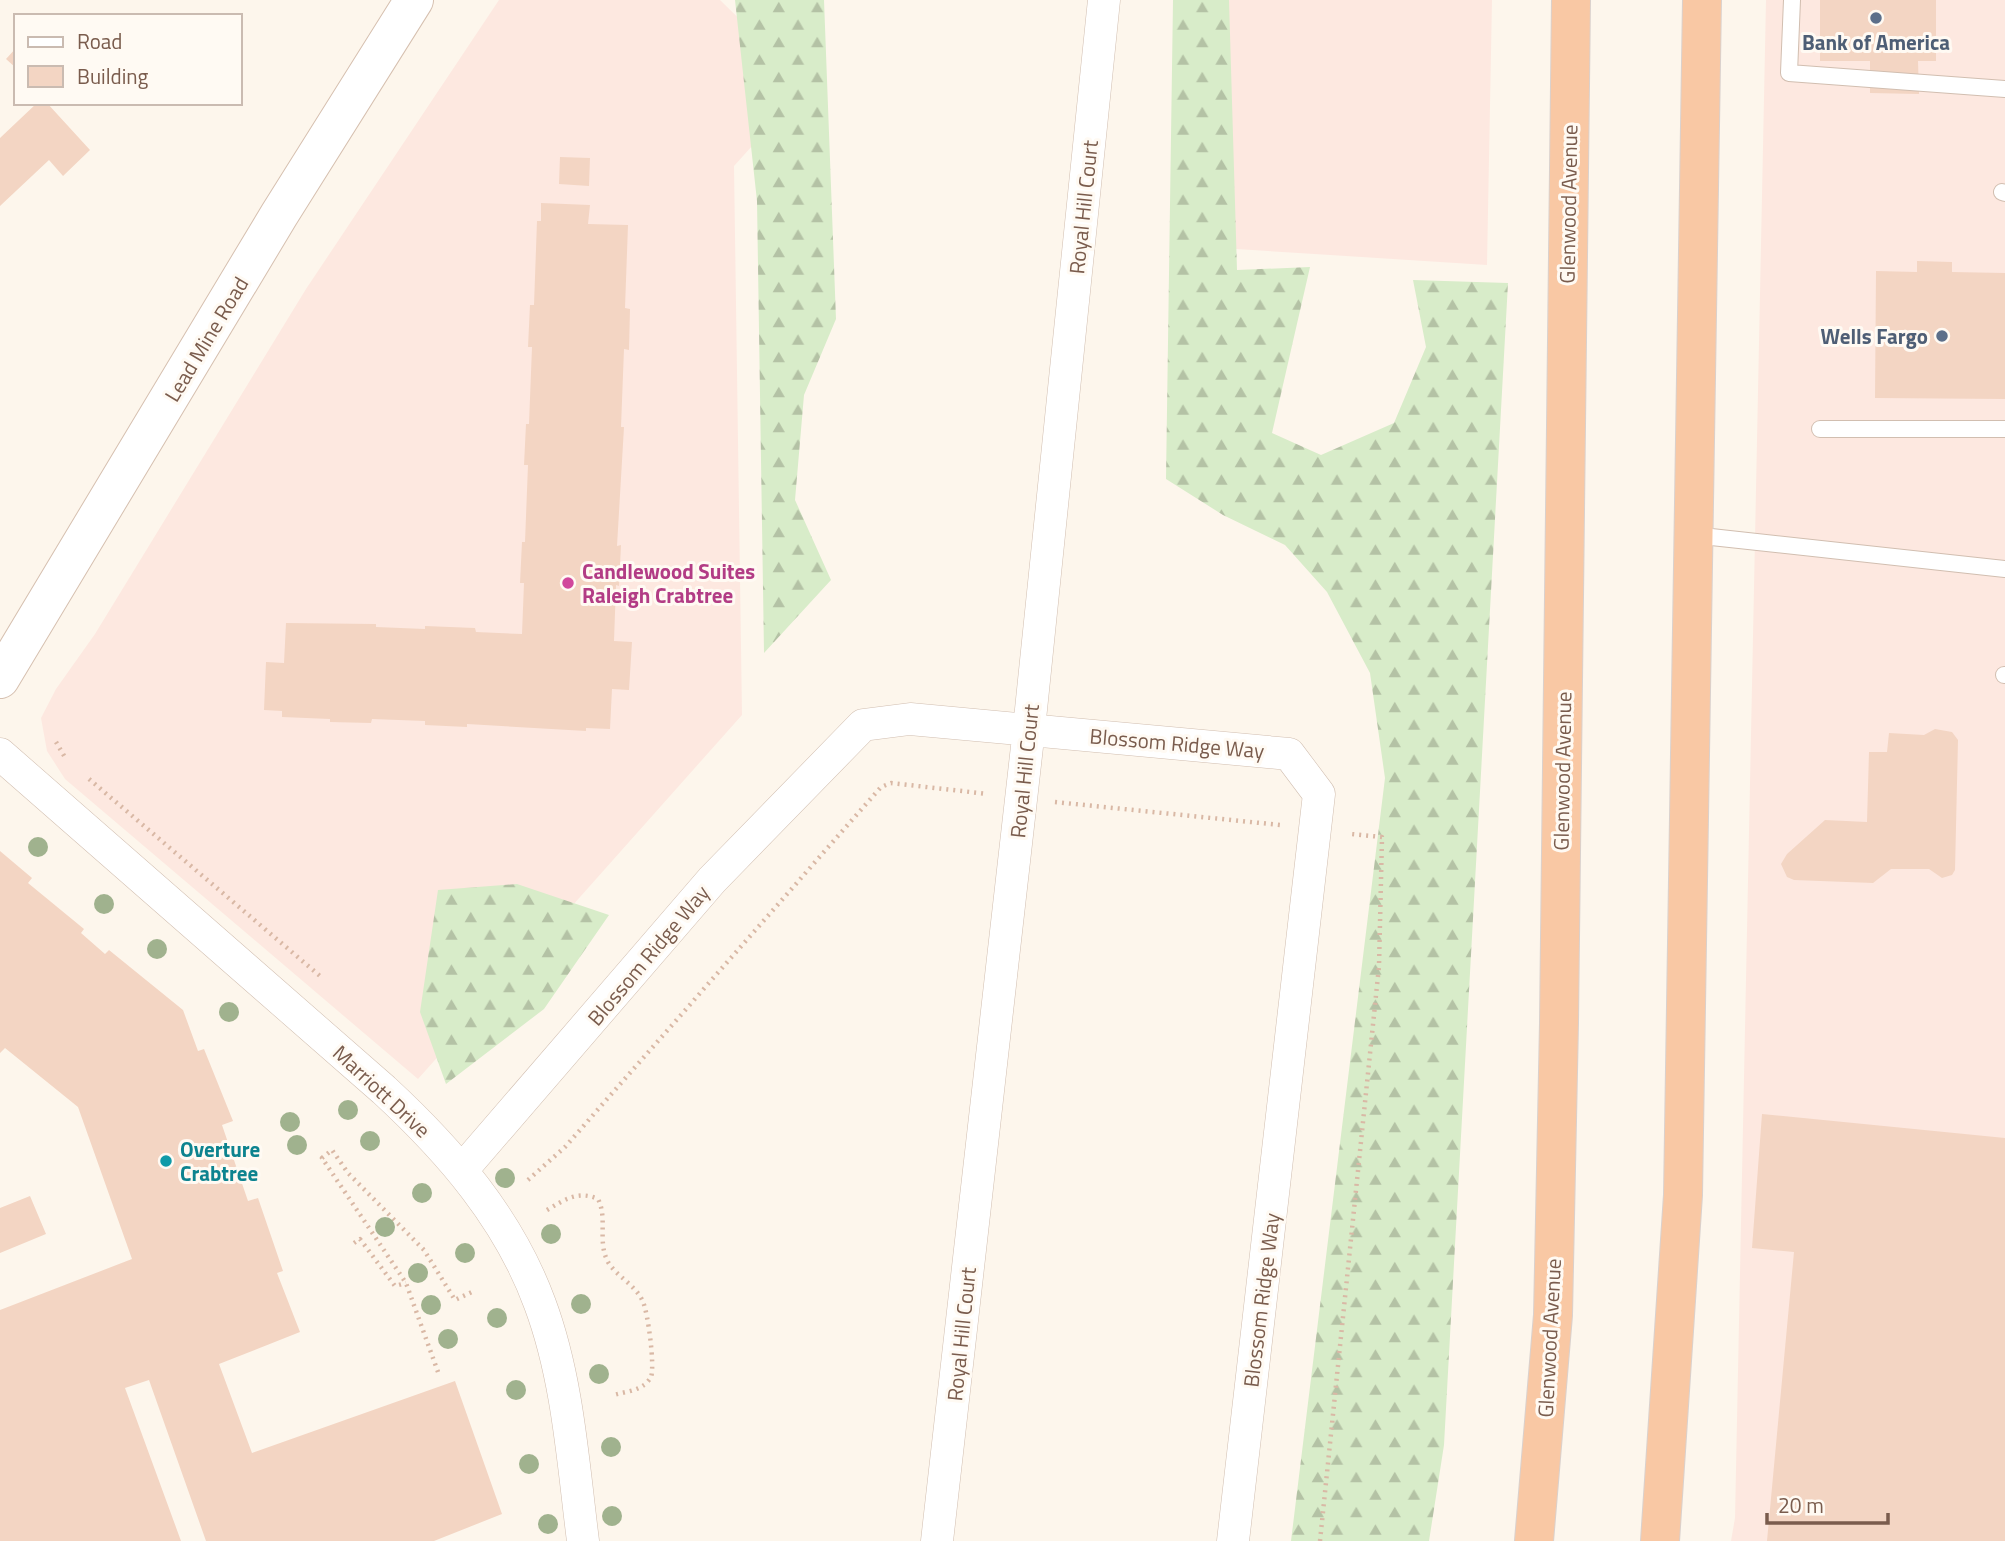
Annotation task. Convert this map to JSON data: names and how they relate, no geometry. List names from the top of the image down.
{
  "streets": {
    "highway": ["Glenwood Avenue"],
    "main road": ["Lead Mine Road"],
    "street": ["Royal Hill Court", "Blossom Ridge Way", "Marriott Drive"]
  },
  "crossings": [
    ["Royal Hill Court", "Blossom Ridge Way"],
    ["Blossom Ridge Way", "Marriott Drive"]
  ],
  "places": [
    "Bank of America",
    "Wells Fargo",
    "Candlewood Suites Raleigh Crabtree",
    "Overture Crabtree"
  ],
  "legend": ["Road", "Building"],
  "scale_bar": "20 m"
}
